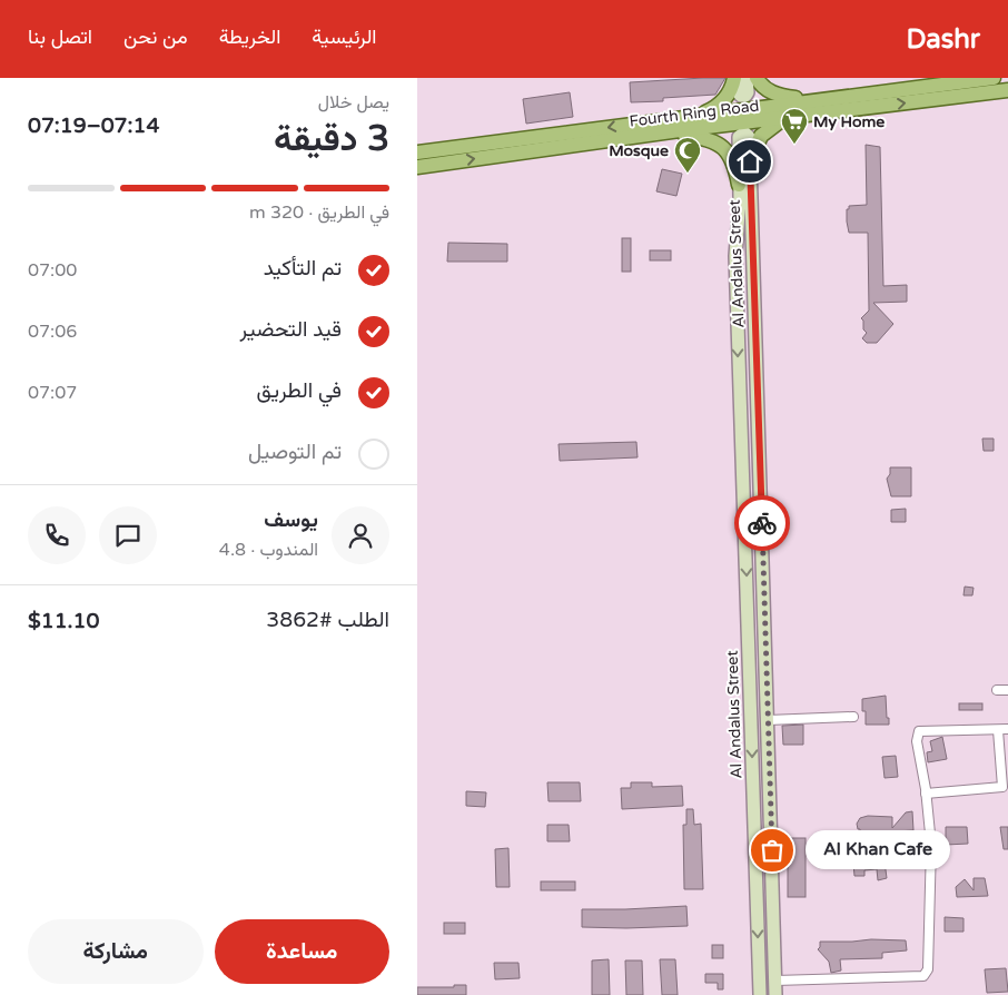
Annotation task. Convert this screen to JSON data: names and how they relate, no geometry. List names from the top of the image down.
{
  "streets": {
    "main road": ["Fourth Ring Road", "Al Andalus Street"]
  },
  "places": {
    "supermarket": ["My Home"],
    "mosque": ["Mosque"],
    "other": ["Al Khan Cafe"]
  },
  "page": {
    "header": "Dashr",
    "nav": [
      "الرئيسية",
      "الخريطة",
      "من نحن",
      "اتصل بنا"
    ],
    "heading": ["3 دقيقة", "يصل خلال", "07:14–07:19"],
    "panel": [
      "يوسف",
      "المندوب · 4.8",
      "الطلب #3862",
      "$11.10"
    ],
    "bar": "في الطريق · 320 m",
    "list": [
      ["تم التأكيد", "07:00"],
      ["قيد التحضير", "07:06"],
      ["في الطريق", "07:07"],
      "تم التوصيل"
    ],
    "bubble": "Al Khan Cafe",
    "buttons": ["مساعدة", "مشاركة"]
  }
}
